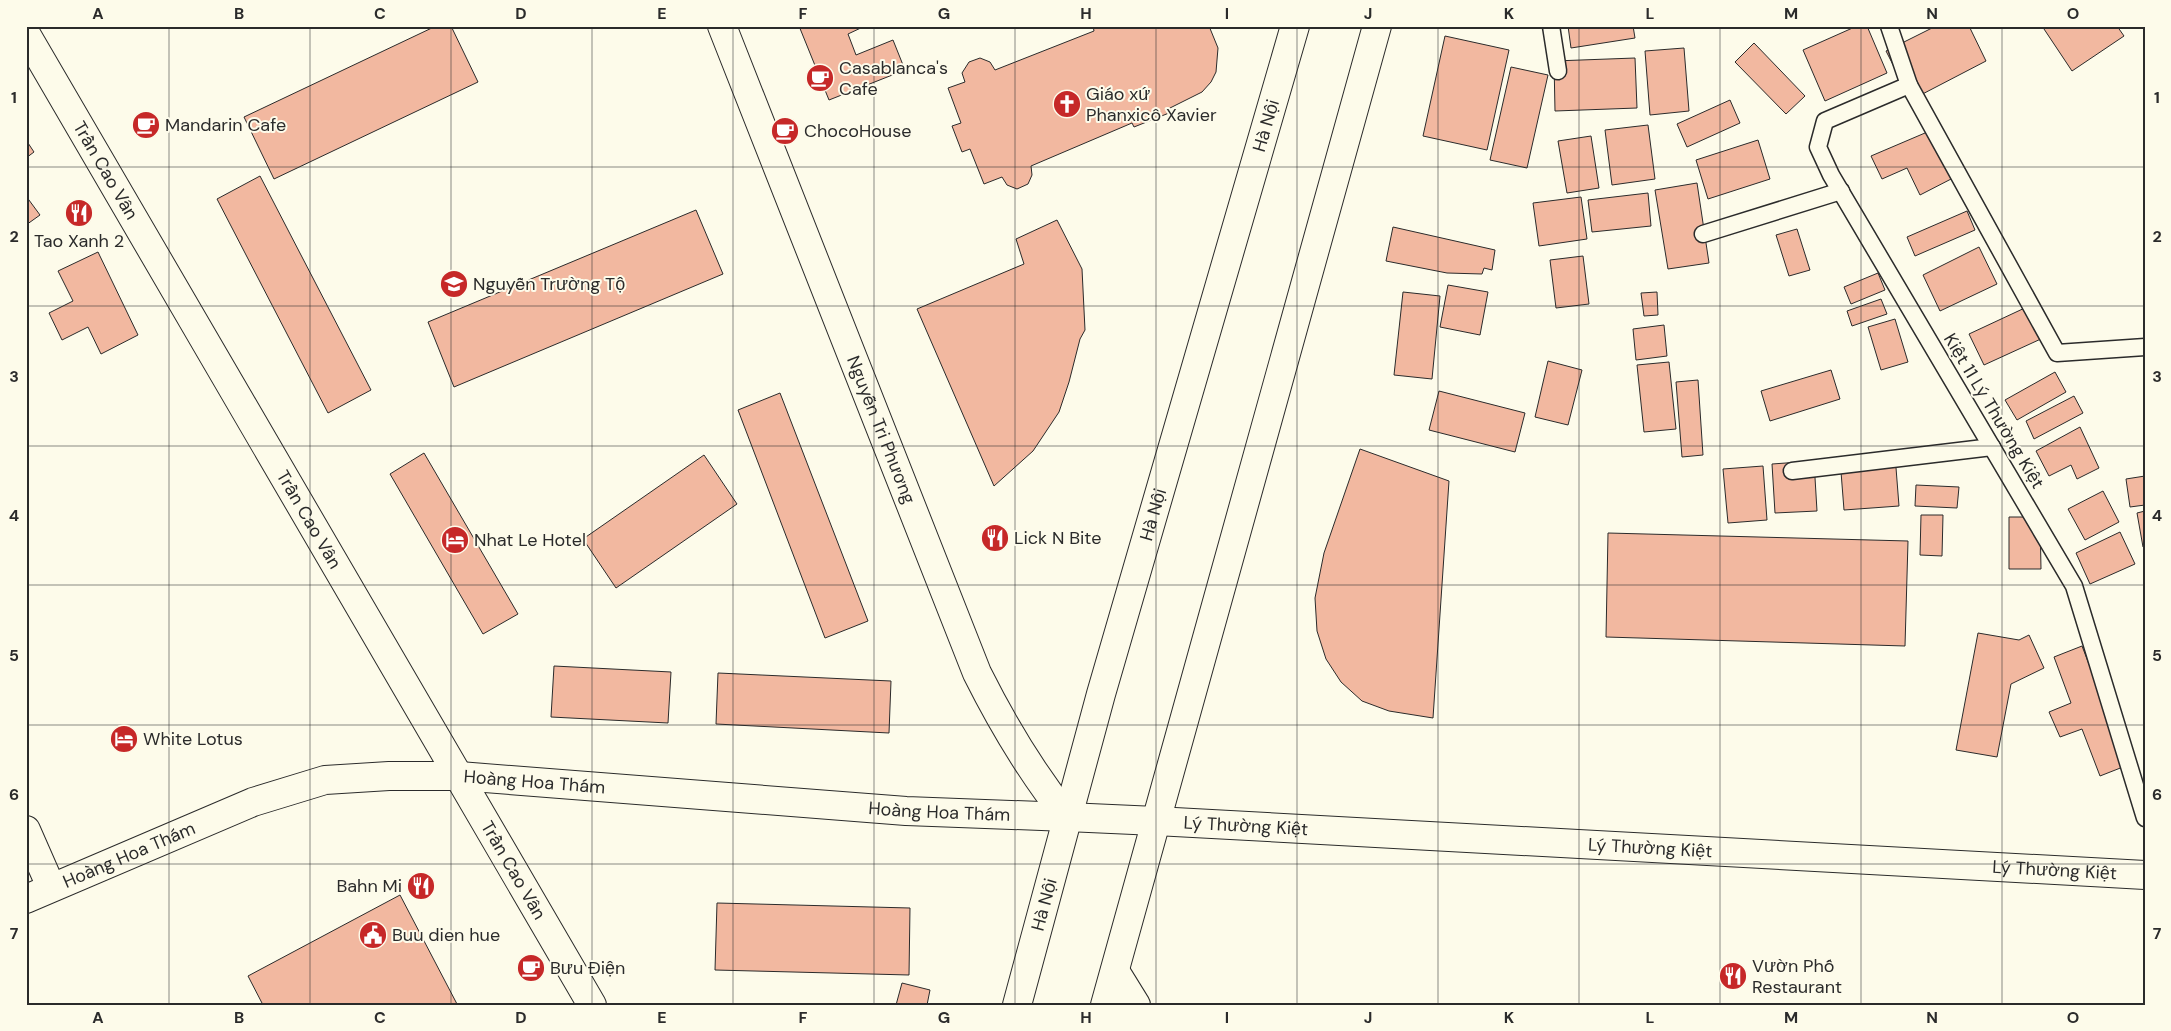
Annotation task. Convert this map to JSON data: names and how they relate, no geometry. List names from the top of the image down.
{
  "streets": {
    "street": [
      "Hà Nội",
      "Trần Cao Vân",
      "Nguyễn Tri Phương",
      "Hoàng Hoa Thám",
      "Lý Thường Kiệt"
    ],
    "lane": ["Kiệt 11 Lý Thường Kiệt"]
  },
  "crossings": [
    ["Hà Nội", "Nguyễn Tri Phương"],
    ["Hà Nội", "Hoàng Hoa Thám"],
    ["Trần Cao Vân", "Hoàng Hoa Thám"],
    ["Nguyễn Tri Phương", "Hoàng Hoa Thám"],
    ["Hoàng Hoa Thám", "Lý Thường Kiệt"]
  ],
  "places": {
    "cafe": [
      "Casablanca's Cafe",
      "Mandarin Cafe",
      "ChocoHouse",
      "Bưu Điện"
    ],
    "church": ["Giáo xứ Phanxicô Xavier"],
    "restaurant": [
      "Tao Xanh 2",
      "Lick N Bite",
      "Bahn Mi",
      "Vườn Phố Restaurant"
    ],
    "school or university": ["Nguyễn Trường Tộ"],
    "hotel": ["Nhat Le Hotel", "White Lotus"],
    "public building": ["Buu dien hue"]
  },
  "grid": {
    "columns": [
      "A",
      "B",
      "C",
      "D",
      "E",
      "F",
      "G",
      "H",
      "I",
      "J",
      "K",
      "L",
      "M",
      "N",
      "O"
    ],
    "rows": [
      "1",
      "2",
      "3",
      "4",
      "5",
      "6",
      "7"
    ]
  }
}
